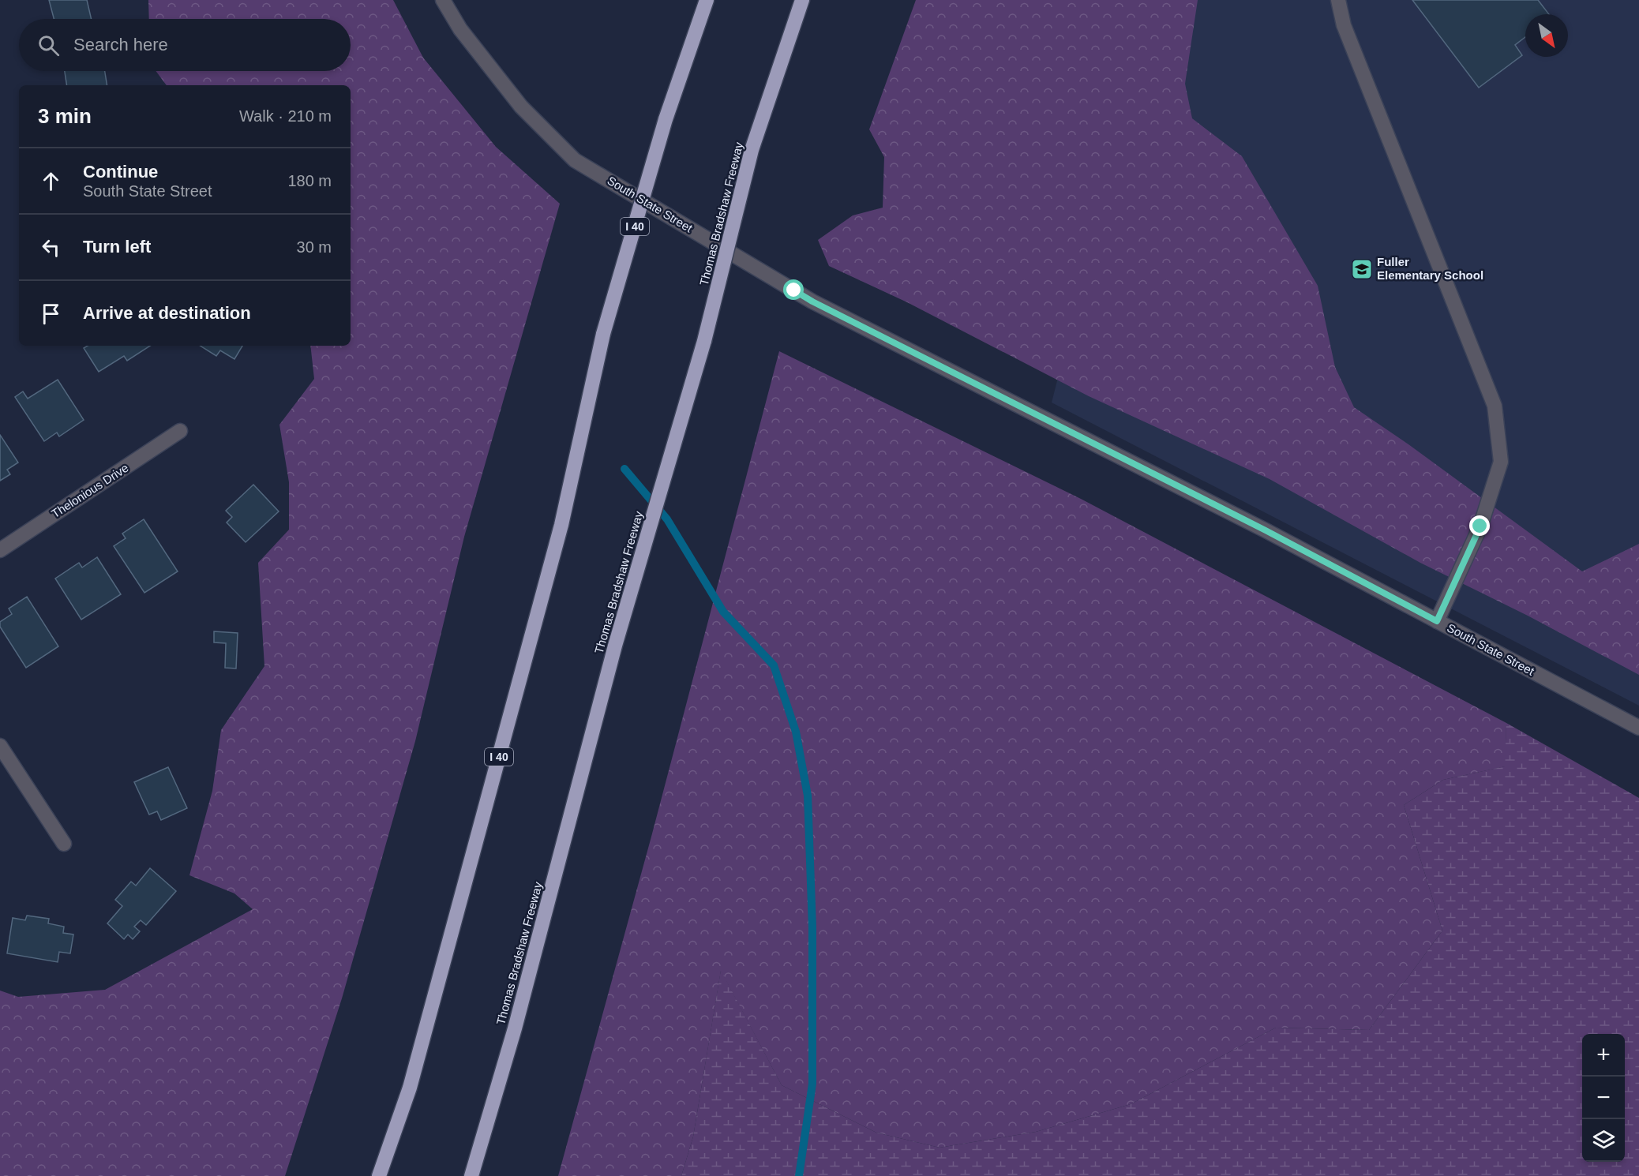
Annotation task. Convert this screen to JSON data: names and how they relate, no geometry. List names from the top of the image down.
{
  "streets": {
    "highway": ["Thomas Bradshaw Freeway", "I 40"],
    "street": ["South State Street", "Thelonious Drive"]
  },
  "places": {
    "school or university": ["Fuller Elementary School"]
  },
  "north": "bottom right",
  "page": {
    "search": "Search here",
    "heading": ["3 min", "Walk · 210 m"],
    "list": [
      ["Continue", "South State Street", "180 m"],
      ["Turn left", "30 m"],
      "Arrive at destination"
    ],
    "map_buttons": ["+", "−"]
  }
}
